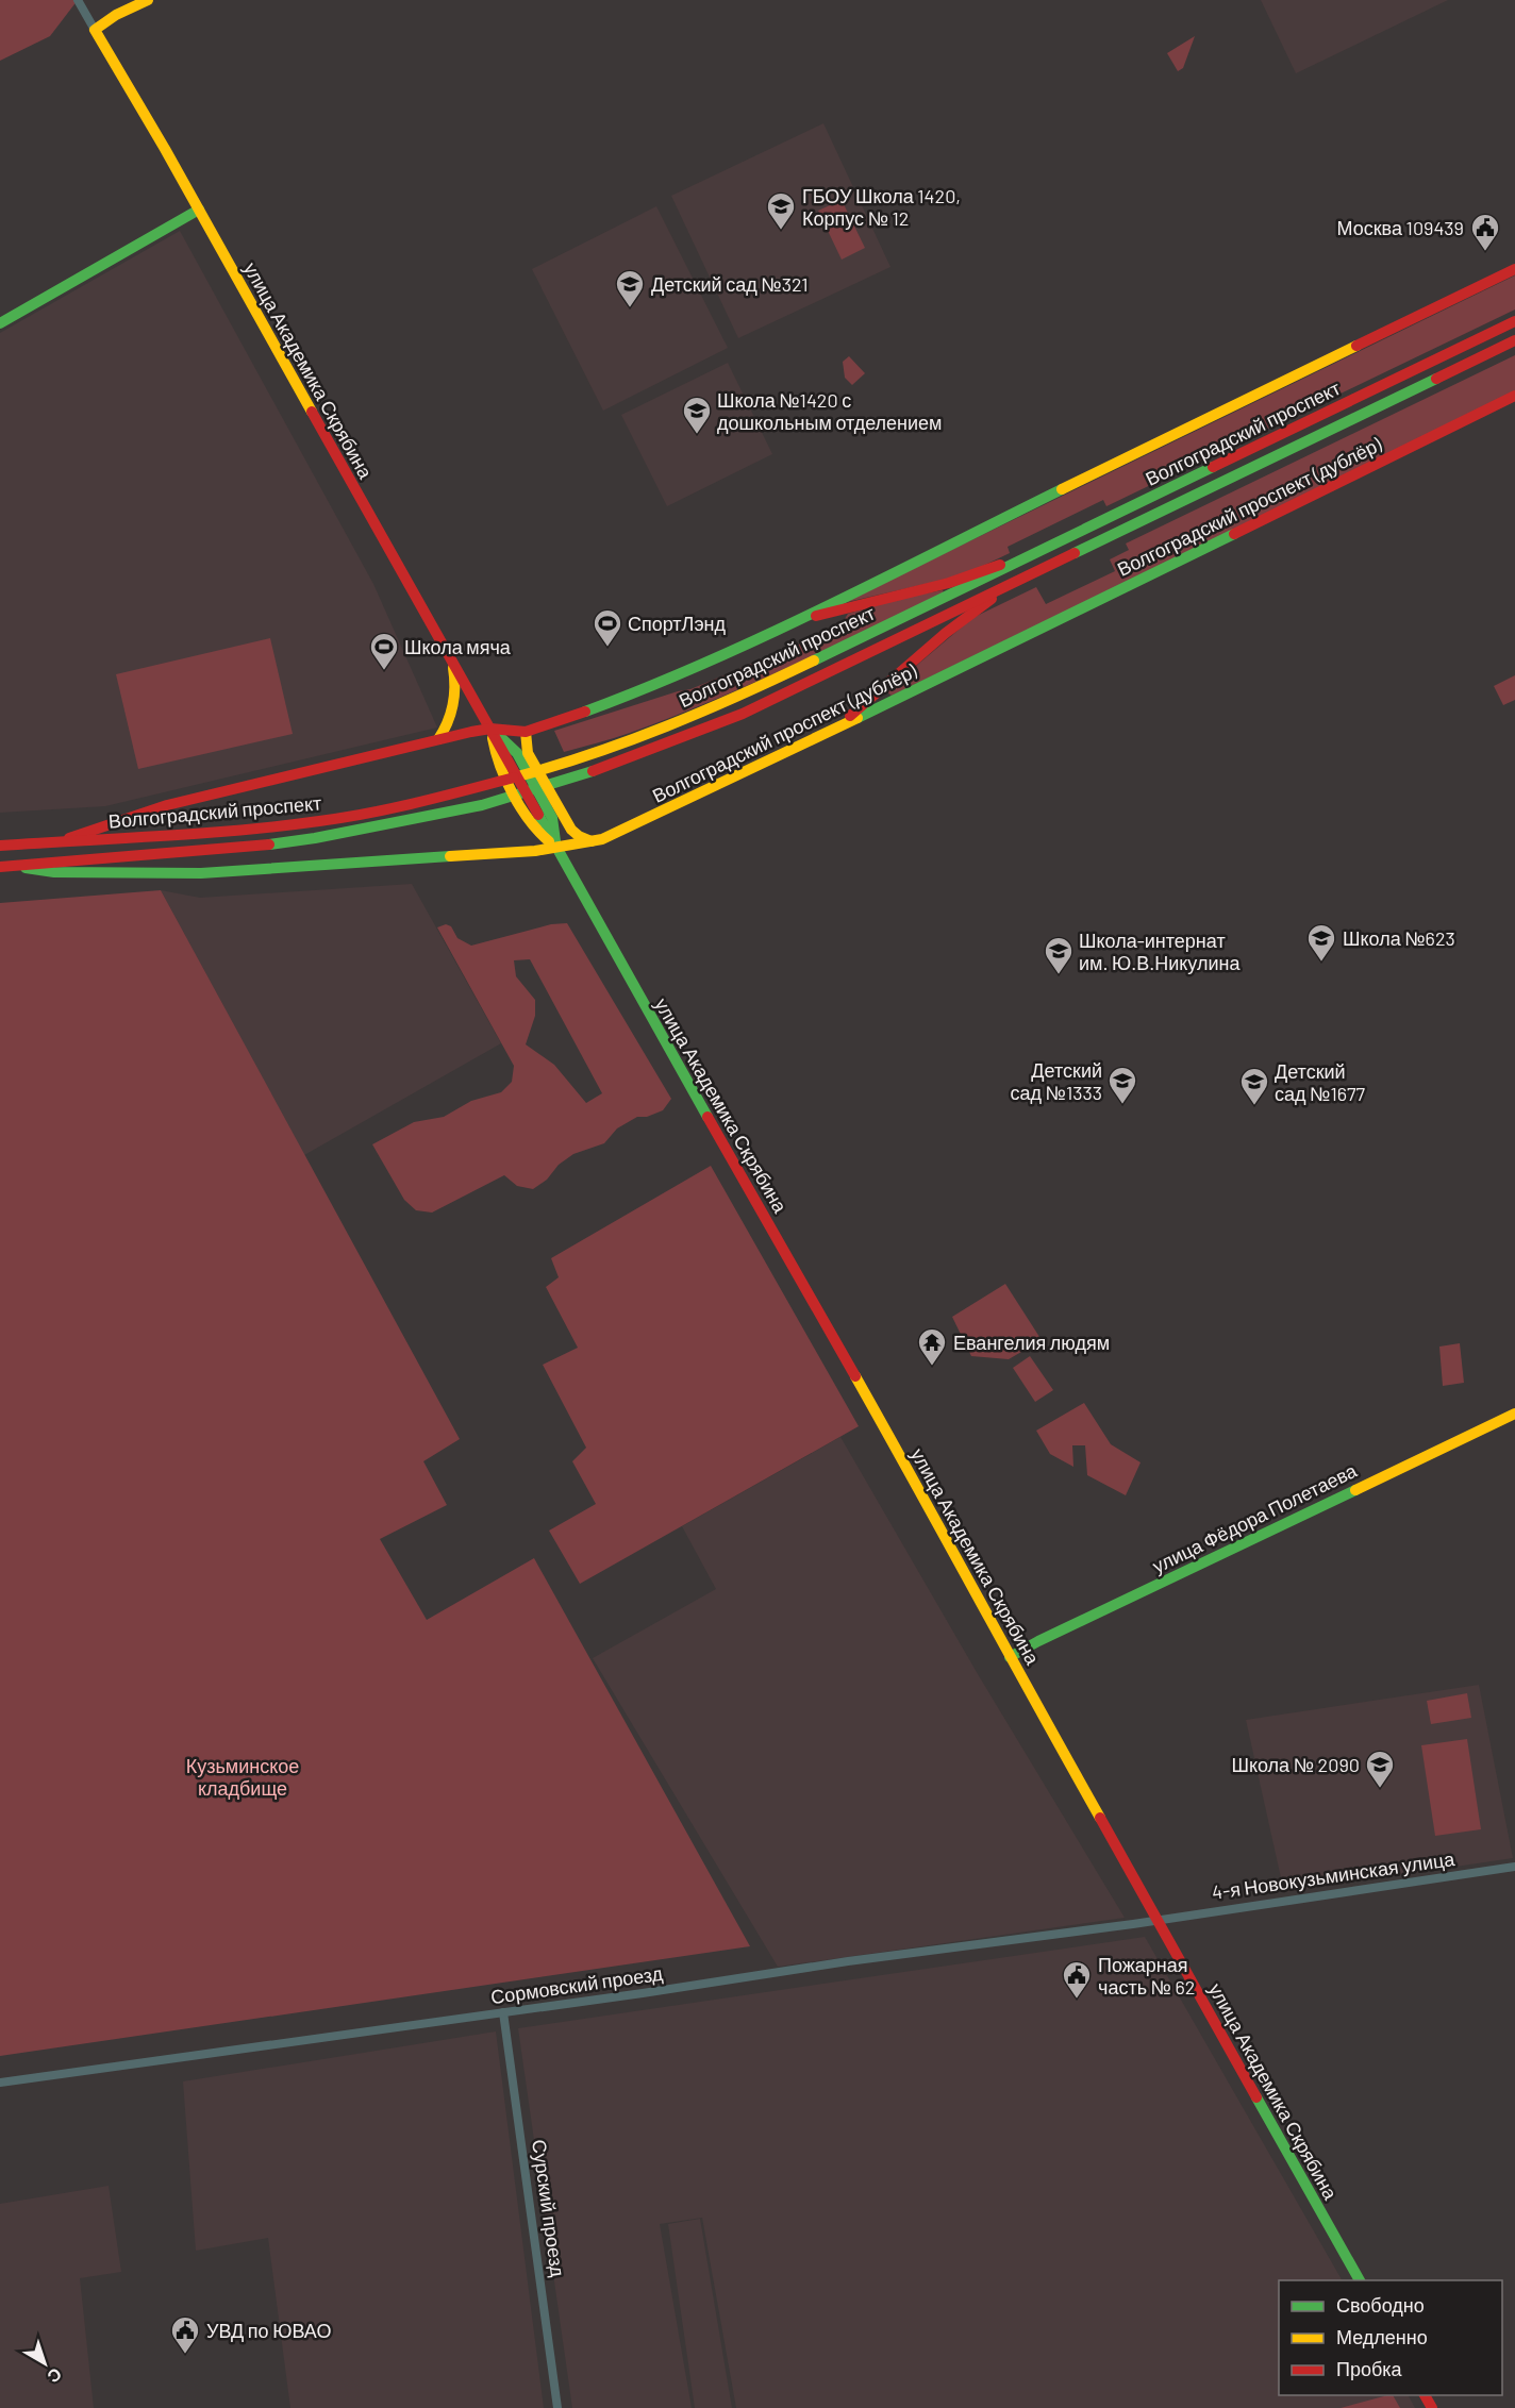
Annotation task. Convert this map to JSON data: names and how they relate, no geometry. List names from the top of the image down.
{
  "streets": {
    "main road": [
      "улица Академика Скрябина",
      "Волгоградский проспект",
      "Волгоградский проспект (дублёр)",
      "улица Фёдора Полетаева"
    ],
    "street": ["4-я Новокузьминская улица", "Сормовский проезд", "Сурский проезд"]
  },
  "crossings": [
    ["улица Академика Скрябина", "Волгоградский проспект (дублёр)"],
    ["улица Академика Скрябина", "улица Фёдора Полетаева"],
    ["улица Академика Скрябина", "4-я Новокузьминская улица"],
    ["улица Академика Скрябина", "Сормовский проезд"],
    ["Волгоградский проспект", "Волгоградский проспект (дублёр)"],
    ["4-я Новокузьминская улица", "Сормовский проезд"],
    ["Сормовский проезд", "Сурский проезд"]
  ],
  "parks": ["Кузьминское кладбище"],
  "places": {
    "school or university": [
      "ГБОУ Школа 1420, Корпус № 12",
      "Детский сад №321",
      "Школа №1420 с дошкольным отделением",
      "Школа №623",
      "Школа-интернат им. Ю.В.Никулина",
      "Детский сад №1333",
      "Детский сад №1677",
      "Школа № 2090"
    ],
    "public building": ["Москва 109439", "Пожарная часть № 62", "УВД по ЮВАО"],
    "sports": ["СпортЛэнд", "Школа мяча"],
    "temple": ["Евангелия людям"]
  },
  "legend": ["Свободно", "Медленно", "Пробка"],
  "north": "bottom right"
}
